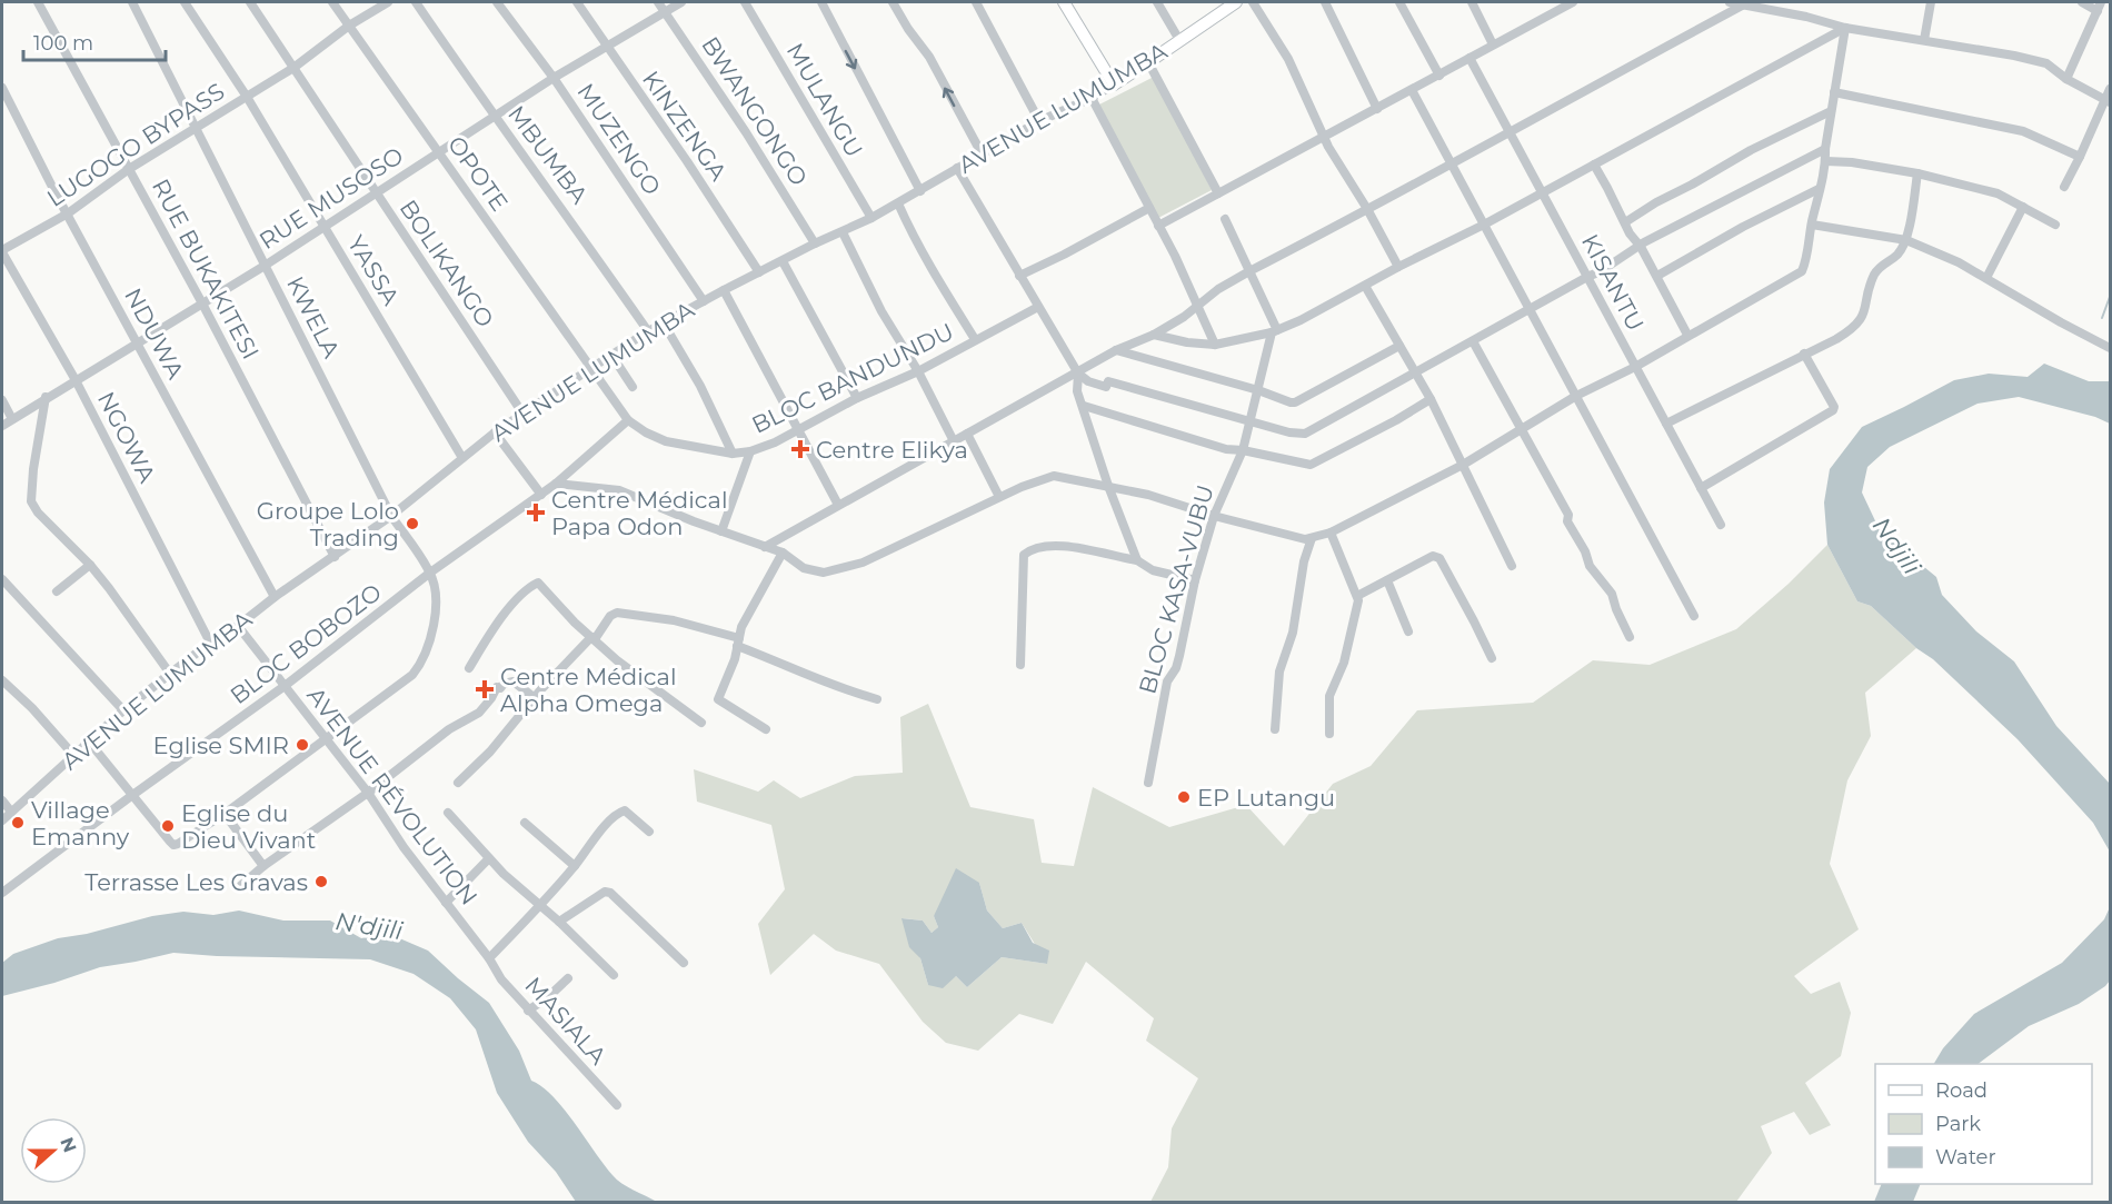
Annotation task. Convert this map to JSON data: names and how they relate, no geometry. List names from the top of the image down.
{
  "streets": {
    "street": [
      "MULANGU",
      "AVENUE LUMUMBA",
      "BWANGONGO",
      "KINZENGA",
      "MUZENGO",
      "LUGOGO BYPASS",
      "MBUMBA",
      "OPOTE",
      "RUE MUSOSO",
      "BOLIKANGO",
      "RUE BUKAKITESI",
      "YASSA",
      "KISANTU",
      "KWELA",
      "NDUWA",
      "BLOC BANDUNDU",
      "NGOWA",
      "BLOC KASA-VUBU",
      "BLOC BOBOZO",
      "AVENUE RÉVOLUTION",
      "MASIALA"
    ]
  },
  "crossings": [
    ["MULANGU", "AVENUE LUMUMBA"],
    ["AVENUE LUMUMBA", "BWANGONGO"],
    ["AVENUE LUMUMBA", "KINZENGA"],
    ["AVENUE LUMUMBA", "MUZENGO"],
    ["AVENUE LUMUMBA", "MBUMBA"],
    ["AVENUE LUMUMBA", "OPOTE"],
    ["AVENUE LUMUMBA", "BOLIKANGO"],
    ["AVENUE LUMUMBA", "RUE BUKAKITESI"],
    ["AVENUE LUMUMBA", "YASSA"],
    ["AVENUE LUMUMBA", "KWELA"],
    ["AVENUE LUMUMBA", "NDUWA"],
    ["AVENUE LUMUMBA", "BLOC BANDUNDU"],
    ["AVENUE LUMUMBA", "NGOWA"],
    ["AVENUE LUMUMBA", "AVENUE RÉVOLUTION"],
    ["BWANGONGO", "RUE MUSOSO"],
    ["KINZENGA", "RUE MUSOSO"],
    ["MUZENGO", "RUE MUSOSO"],
    ["LUGOGO BYPASS", "OPOTE"],
    ["LUGOGO BYPASS", "BOLIKANGO"],
    ["LUGOGO BYPASS", "RUE BUKAKITESI"],
    ["LUGOGO BYPASS", "YASSA"],
    ["LUGOGO BYPASS", "KWELA"],
    ["LUGOGO BYPASS", "NDUWA"],
    ["LUGOGO BYPASS", "NGOWA"],
    ["MBUMBA", "RUE MUSOSO"],
    ["OPOTE", "RUE MUSOSO"],
    ["OPOTE", "BLOC BANDUNDU"],
    ["RUE MUSOSO", "BOLIKANGO"],
    ["RUE MUSOSO", "RUE BUKAKITESI"],
    ["RUE MUSOSO", "YASSA"],
    ["RUE MUSOSO", "KWELA"],
    ["RUE MUSOSO", "NDUWA"],
    ["RUE MUSOSO", "NGOWA"],
    ["KWELA", "BLOC BOBOZO"],
    ["BLOC BANDUNDU", "BLOC BOBOZO"],
    ["BLOC BOBOZO", "AVENUE RÉVOLUTION"],
    ["AVENUE RÉVOLUTION", "MASIALA"]
  ],
  "water": ["Ndjili", "N'djili"],
  "places": {
    "health": ["Centre Elikya", "Centre Médical Papa Odon", "Centre Médical Alpha Omega"],
    "other": [
      "Groupe Lolo Trading",
      "Eglise SMIR",
      "EP Lutangu",
      "Village Emanny",
      "Eglise du Dieu Vivant",
      "Terrasse Les Gravas"
    ]
  },
  "legend": ["Road", "Park", "Water"],
  "scale_bar": "100 m",
  "north": "right"
}
